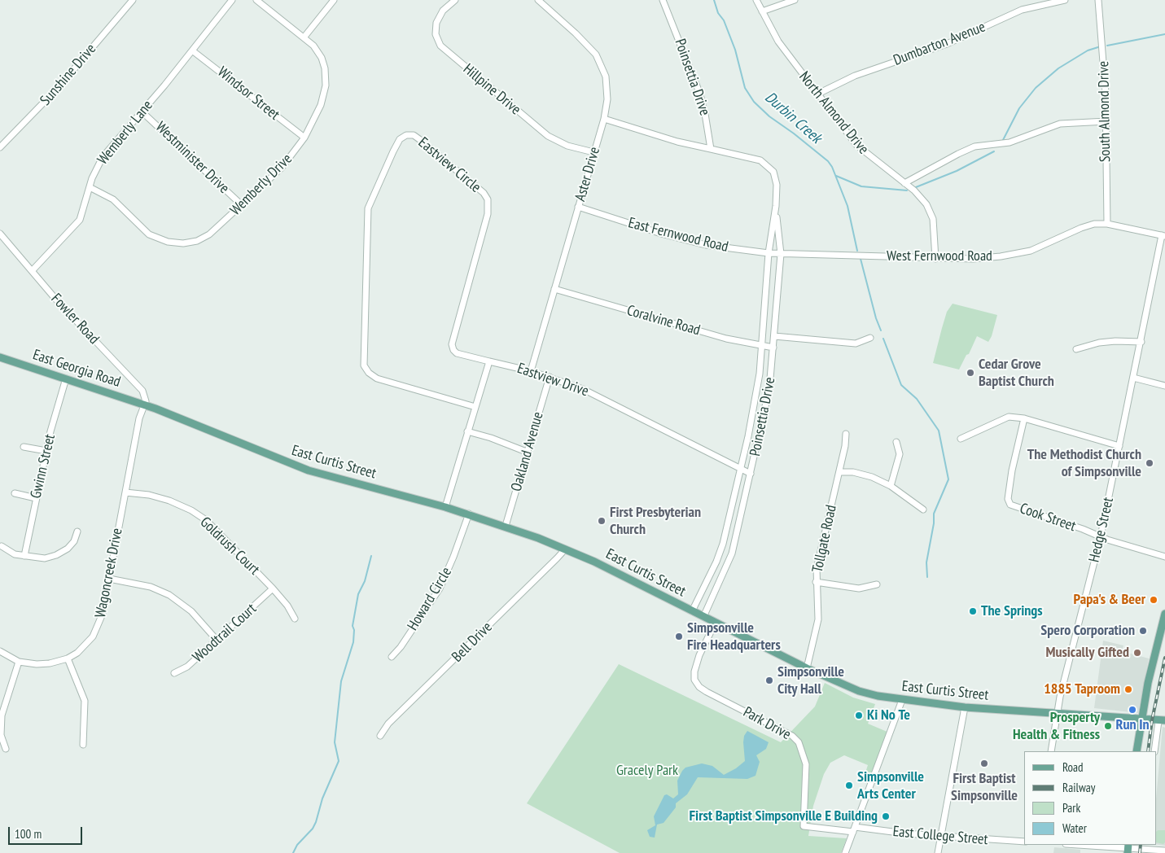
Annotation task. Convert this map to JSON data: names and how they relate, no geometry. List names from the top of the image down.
{
  "streets": {
    "main road": ["East Georgia Road", "East Curtis Street"],
    "street": [
      "Dumbarton Avenue",
      "Sunshine Drive",
      "Poinsettia Drive",
      "Hillpine Drive",
      "Windsor Street",
      "South Almond Drive",
      "North Almond Drive",
      "Wemberly Lane",
      "Westminister Drive",
      "Eastview Circle",
      "Aster Drive",
      "Wemberly Drive",
      "East Fernwood Road",
      "West Fernwood Road",
      "Fowler Road",
      "Coralvine Road",
      "Eastview Drive",
      "Oakland Avenue",
      "Gwinn Street",
      "Cook Street",
      "Hedge Street",
      "Tollgate Road",
      "Goldrush Court",
      "Wagoncreek Drive",
      "Howard Circle",
      "Woodtrail Court",
      "Bell Drive",
      "Park Drive",
      "East College Street"
    ]
  },
  "crossings": [
    ["Dumbarton Avenue", "North Almond Drive"],
    ["Poinsettia Drive", "East Fernwood Road"],
    ["Poinsettia Drive", "West Fernwood Road"],
    ["Poinsettia Drive", "Coralvine Road"],
    ["Poinsettia Drive", "Eastview Drive"],
    ["Poinsettia Drive", "East Curtis Street"],
    ["Hillpine Drive", "Aster Drive"],
    ["Windsor Street", "Wemberly Lane"],
    ["Windsor Street", "Wemberly Drive"],
    ["South Almond Drive", "West Fernwood Road"],
    ["North Almond Drive", "West Fernwood Road"],
    ["Wemberly Lane", "Westminister Drive"],
    ["Wemberly Lane", "Wemberly Drive"],
    ["Wemberly Lane", "Fowler Road"],
    ["Westminister Drive", "Wemberly Drive"],
    ["Eastview Circle", "Eastview Drive"],
    ["Aster Drive", "East Fernwood Road"],
    ["Aster Drive", "Coralvine Road"],
    ["Aster Drive", "Eastview Drive"],
    ["East Fernwood Road", "West Fernwood Road"],
    ["West Fernwood Road", "Hedge Street"],
    ["Fowler Road", "East Georgia Road"],
    ["Fowler Road", "East Curtis Street"],
    ["Fowler Road", "Wagoncreek Drive"],
    ["East Georgia Road", "East Curtis Street"],
    ["East Georgia Road", "Gwinn Street"],
    ["East Georgia Road", "Wagoncreek Drive"],
    ["Eastview Drive", "Oakland Avenue"],
    ["Oakland Avenue", "East Curtis Street"],
    ["East Curtis Street", "Hedge Street"],
    ["East Curtis Street", "Tollgate Road"],
    ["East Curtis Street", "Wagoncreek Drive"],
    ["East Curtis Street", "Howard Circle"],
    ["East Curtis Street", "Bell Drive"],
    ["East Curtis Street", "Park Drive"],
    ["Cook Street", "Hedge Street"],
    ["Goldrush Court", "Wagoncreek Drive"],
    ["Goldrush Court", "Woodtrail Court"],
    ["Park Drive", "East College Street"]
  ],
  "water": ["Durbin Creek"],
  "parks": ["Gracely Park"],
  "places": [
    "Cedar Grove Baptist Church",
    "The Methodist Church of Simpsonville",
    "First Presbyterian Church",
    "Papa's & Beer",
    "The Springs",
    "Spero Corporation",
    "Simpsonville Fire Headquarters",
    "Musically Gifted",
    "Simpsonville City Hall",
    "1885 Taproom",
    "Run In",
    "Ki No Te",
    "Prosperty Health & Fitness",
    "First Baptist Simpsonville",
    "Simpsonville Arts Center",
    "First Baptist Simpsonville E Building"
  ],
  "legend": [
    "Road",
    "Railway",
    "Park",
    "Water"
  ],
  "scale_bar": "100 m"
}
